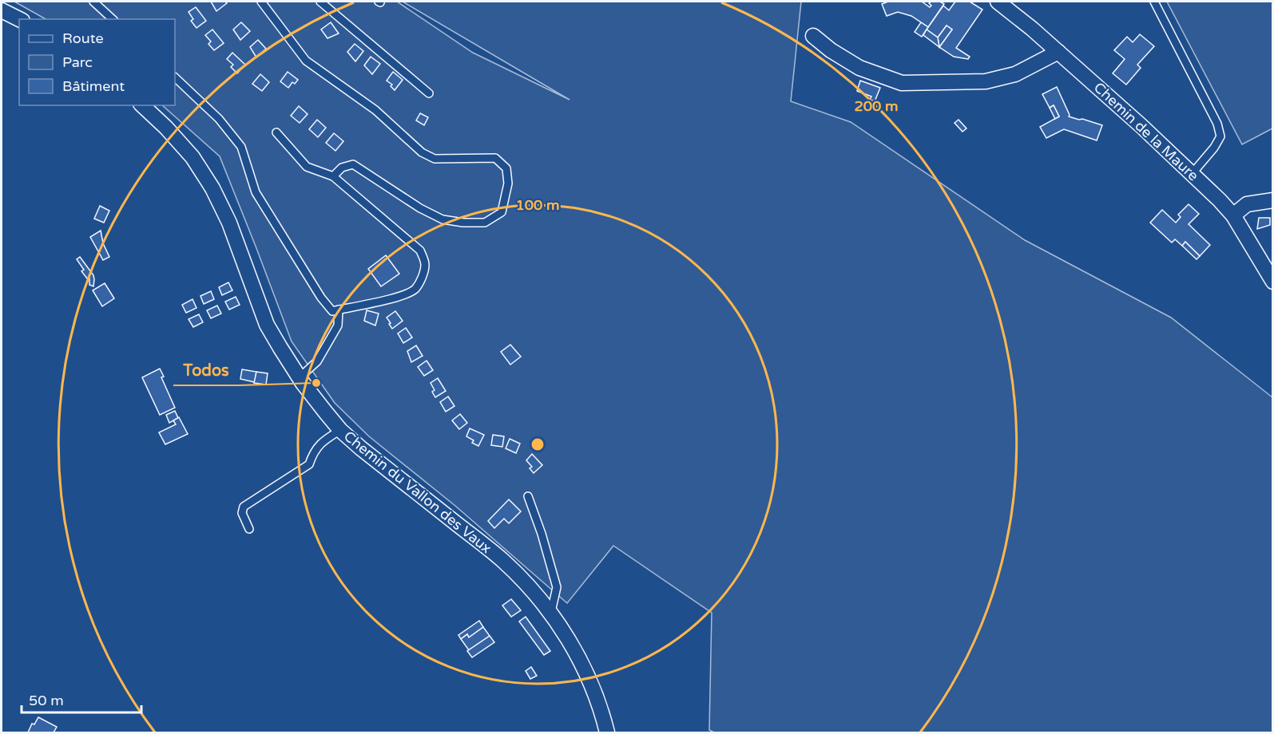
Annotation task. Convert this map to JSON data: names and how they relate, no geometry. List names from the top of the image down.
{
  "streets": {
    "street": ["Chemin de la Maure", "Chemin du Vallon des Vaux"]
  },
  "places": ["Todos"],
  "legend": ["Route", "Parc", "Bâtiment"],
  "scale_bar": "50 m",
  "rings": ["200 m", "100 m"]
}
